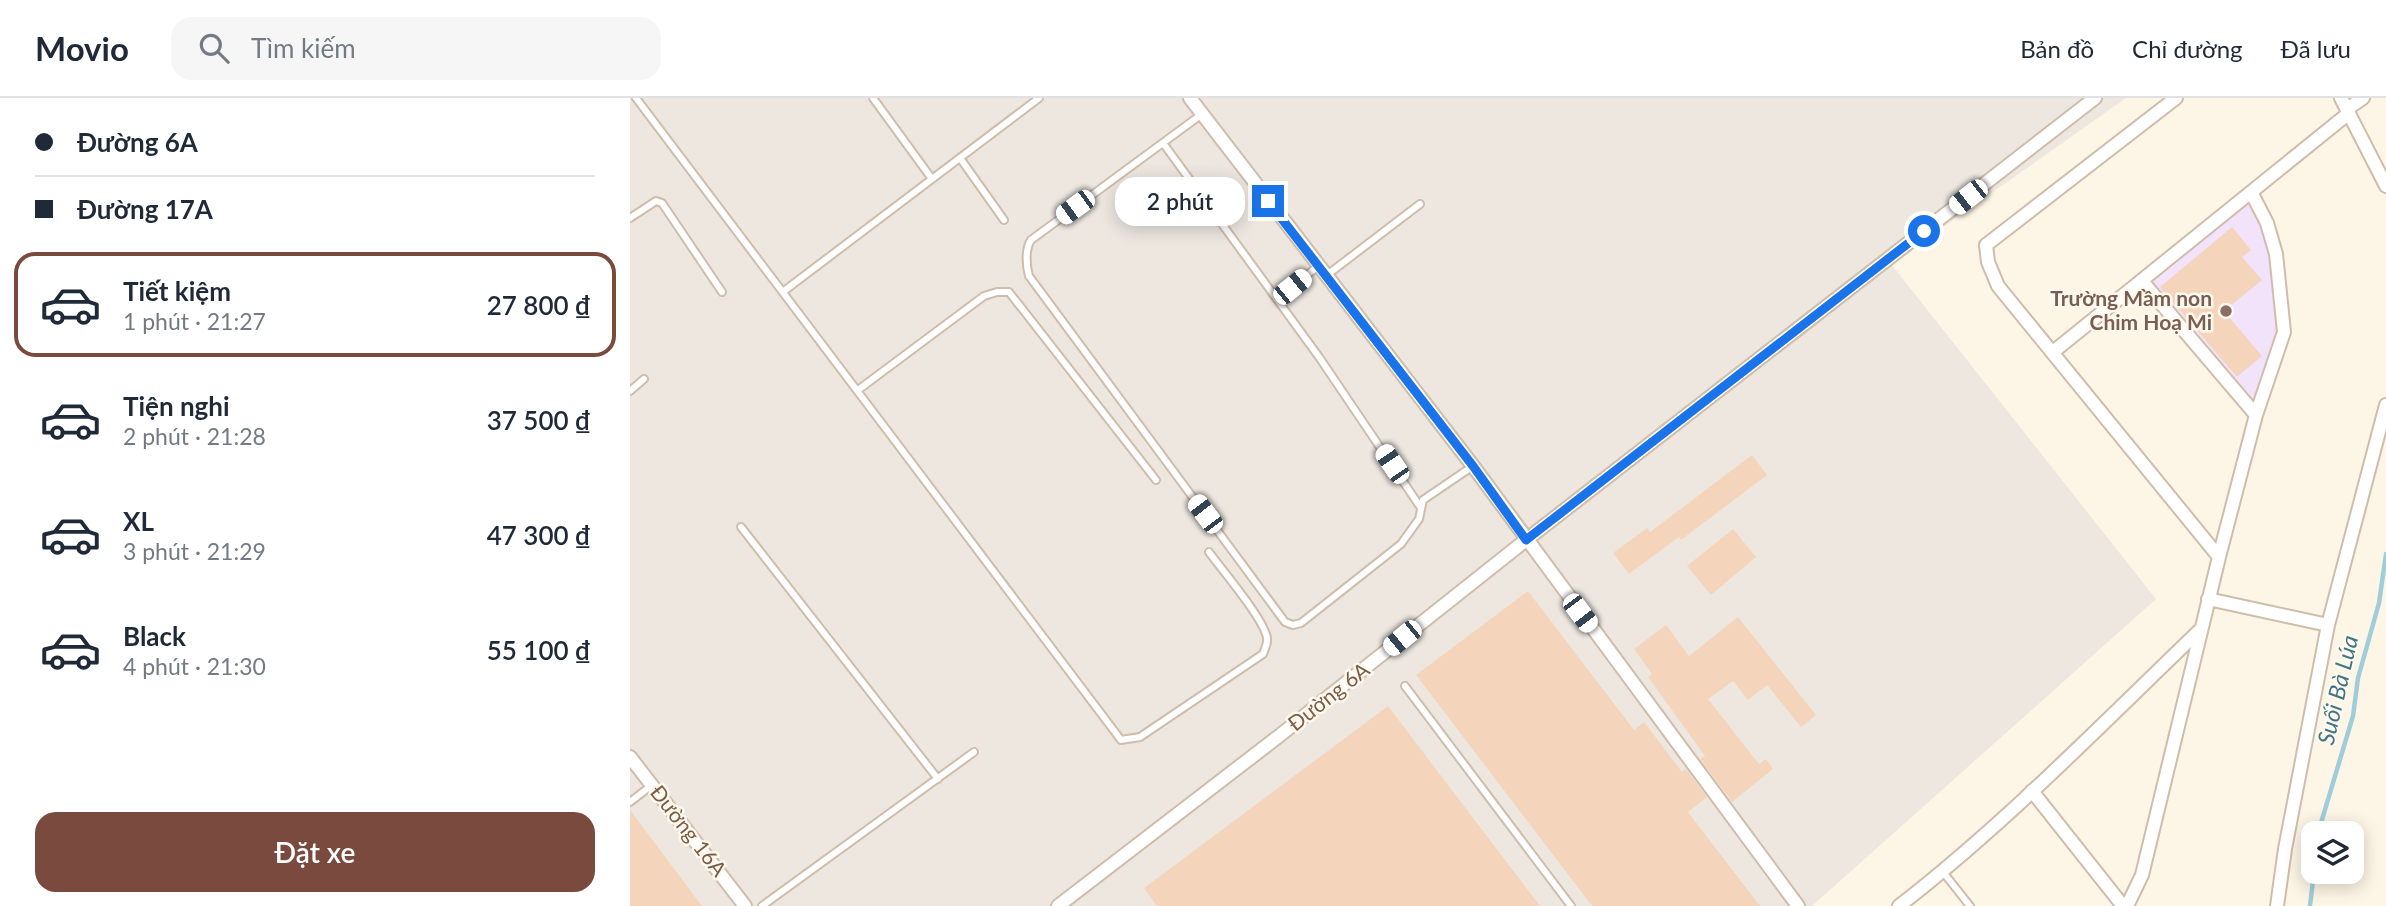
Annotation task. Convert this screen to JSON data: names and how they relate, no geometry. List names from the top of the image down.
{
  "streets": {
    "street": ["Đường 6A", "Đường 16A"]
  },
  "water": ["Suối Bà Lúa"],
  "places": ["Trường Mầm non Chim Hoạ Mi"],
  "page": {
    "header": "Movio",
    "search": "Tìm kiếm",
    "nav": ["Bản đồ", "Chỉ đường", "Đã lưu"],
    "banner": ["Đường 6A", "Đường 17A"],
    "bubble": "2 phút",
    "list": [
      {
        "name": "Tiết kiệm",
        "note": "1 phút · 21:27",
        "value": "27 800 ₫"
      },
      {
        "name": "Tiện nghi",
        "note": "2 phút · 21:28",
        "value": "37 500 ₫"
      },
      {
        "name": "XL",
        "note": "3 phút · 21:29",
        "value": "47 300 ₫"
      },
      {
        "name": "Black",
        "note": "4 phút · 21:30",
        "value": "55 100 ₫"
      }
    ],
    "buttons": "Đặt xe"
  }
}
